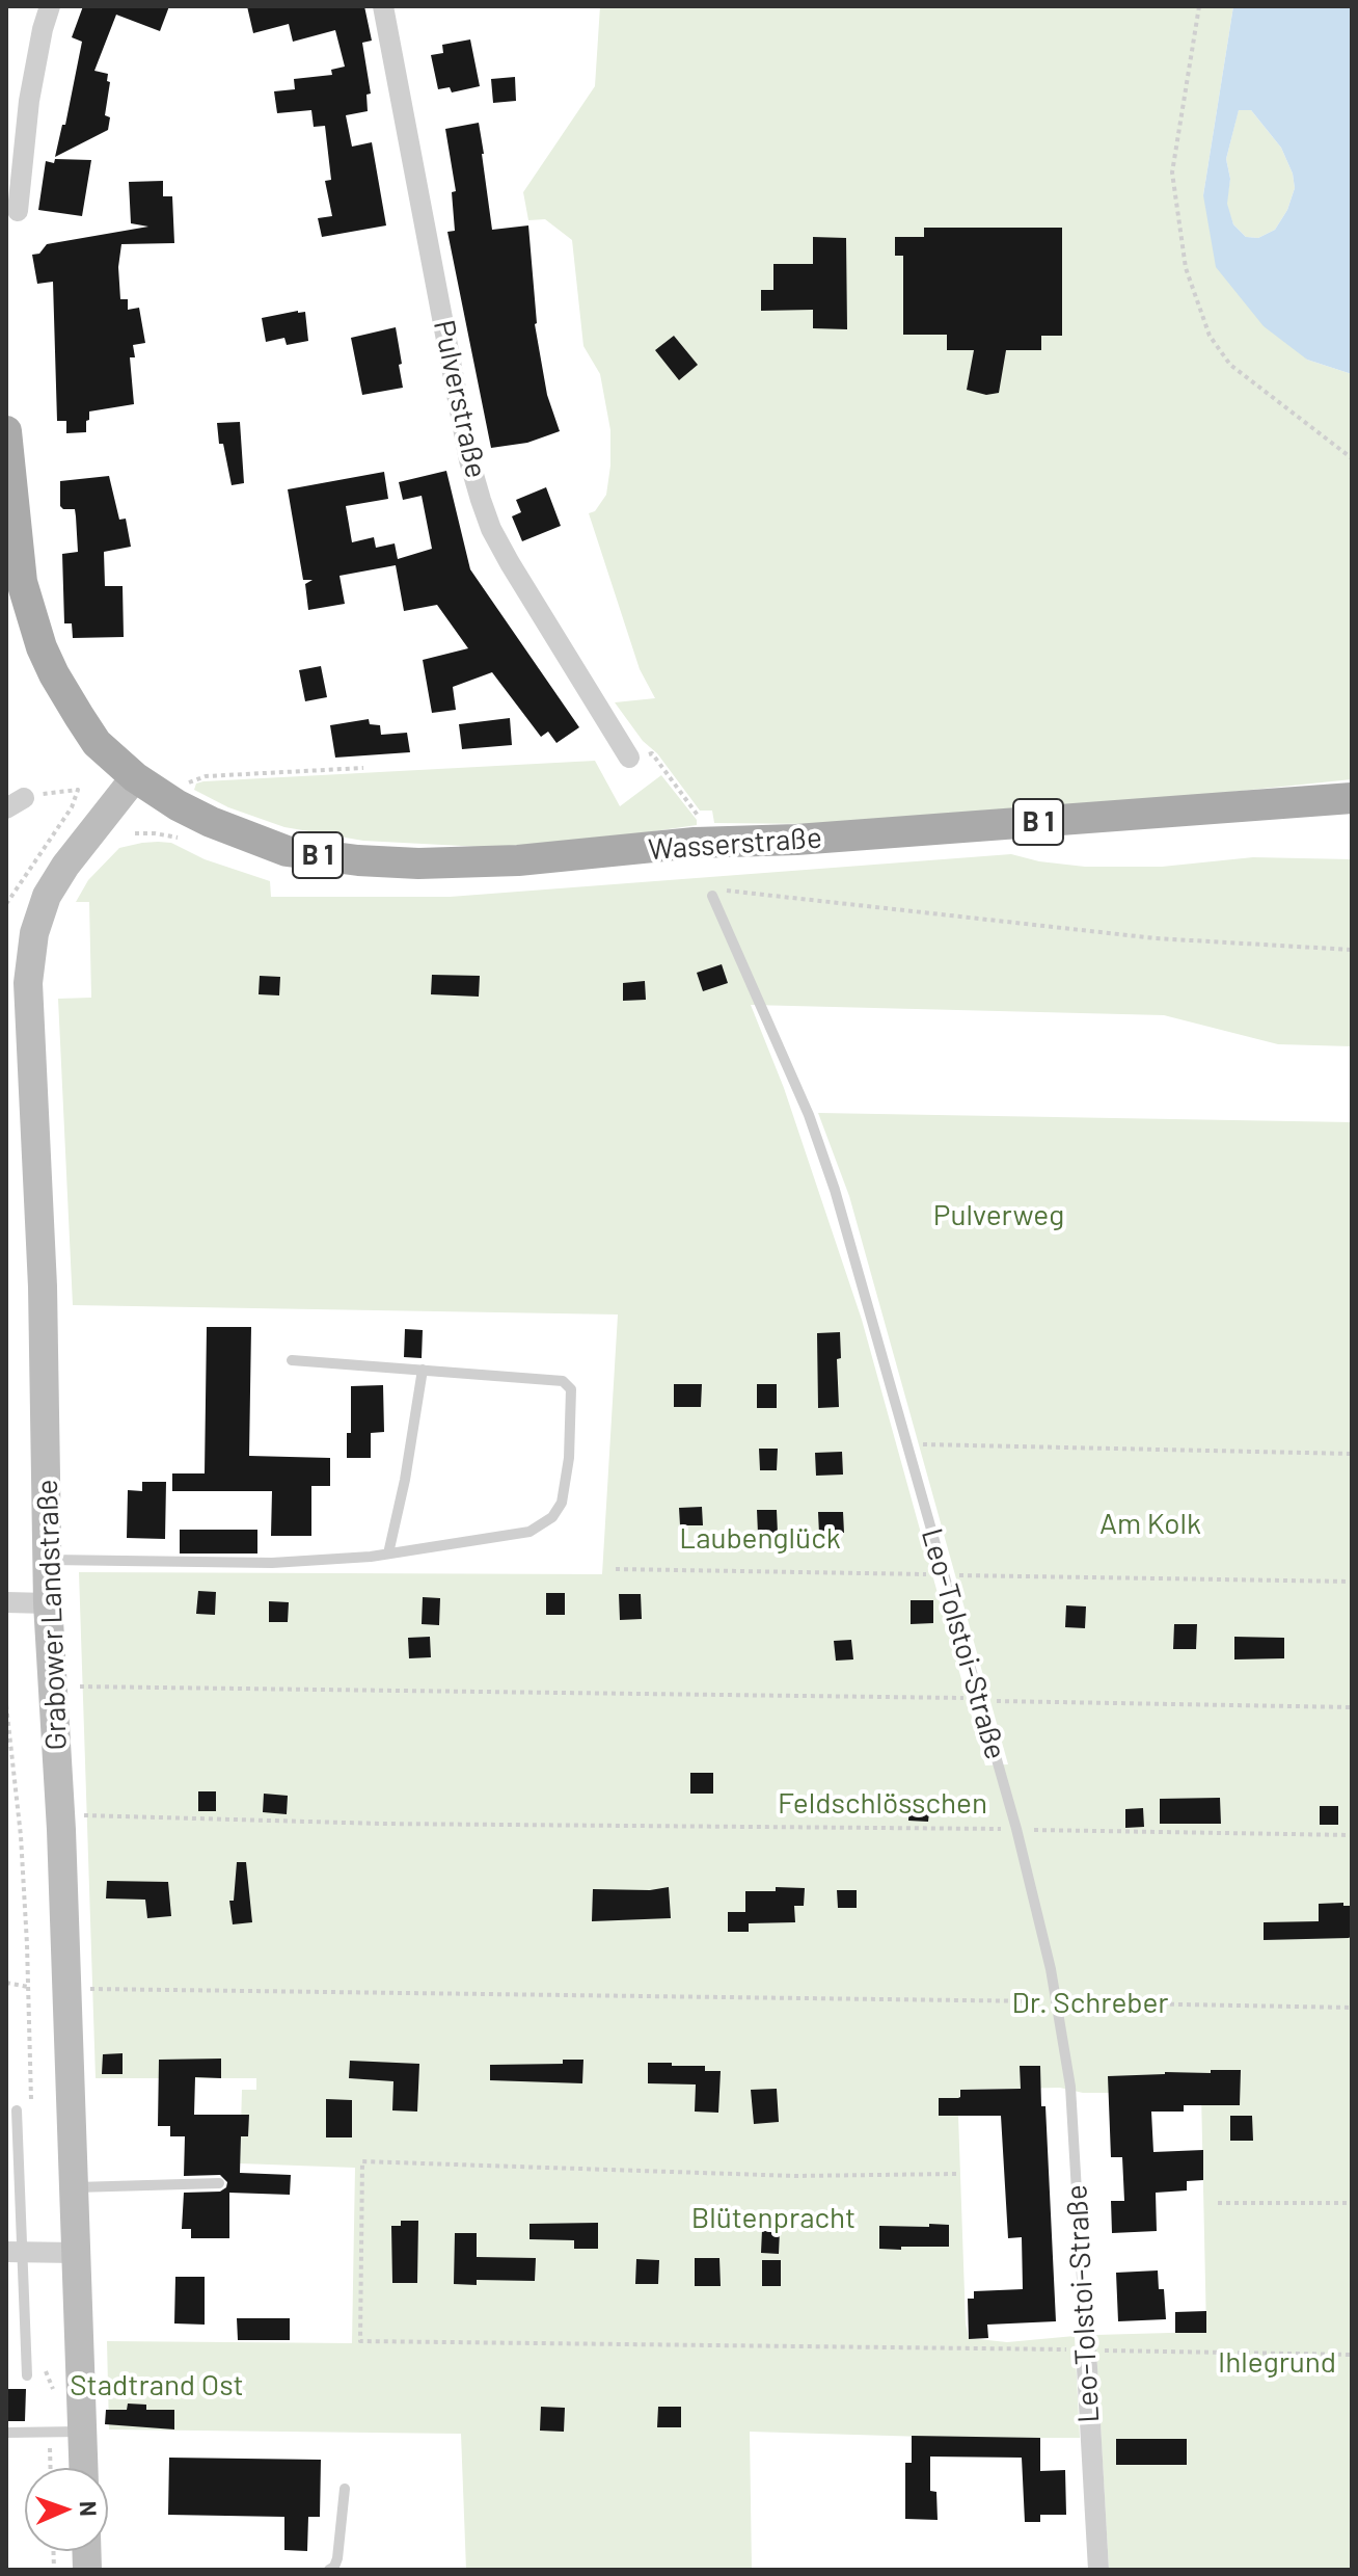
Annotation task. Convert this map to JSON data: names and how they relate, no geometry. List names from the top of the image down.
{
  "streets": {
    "main road": ["B 1", "Wasserstraße", "Grabower Landstraße"],
    "street": ["Pulverstraße", "Leo-Tolstoi-Straße"]
  },
  "crossings": [
    ["B 1", "Wasserstraße"],
    ["B 1", "Grabower Landstraße"],
    ["Wasserstraße", "Grabower Landstraße"]
  ],
  "parks": [
    "Pulverweg",
    "Am Kolk",
    "Laubenglück",
    "Feldschlösschen",
    "Dr. Schreber",
    "Blütenpracht",
    "Ihlegrund",
    "Stadtrand Ost"
  ],
  "north": "right"
}
